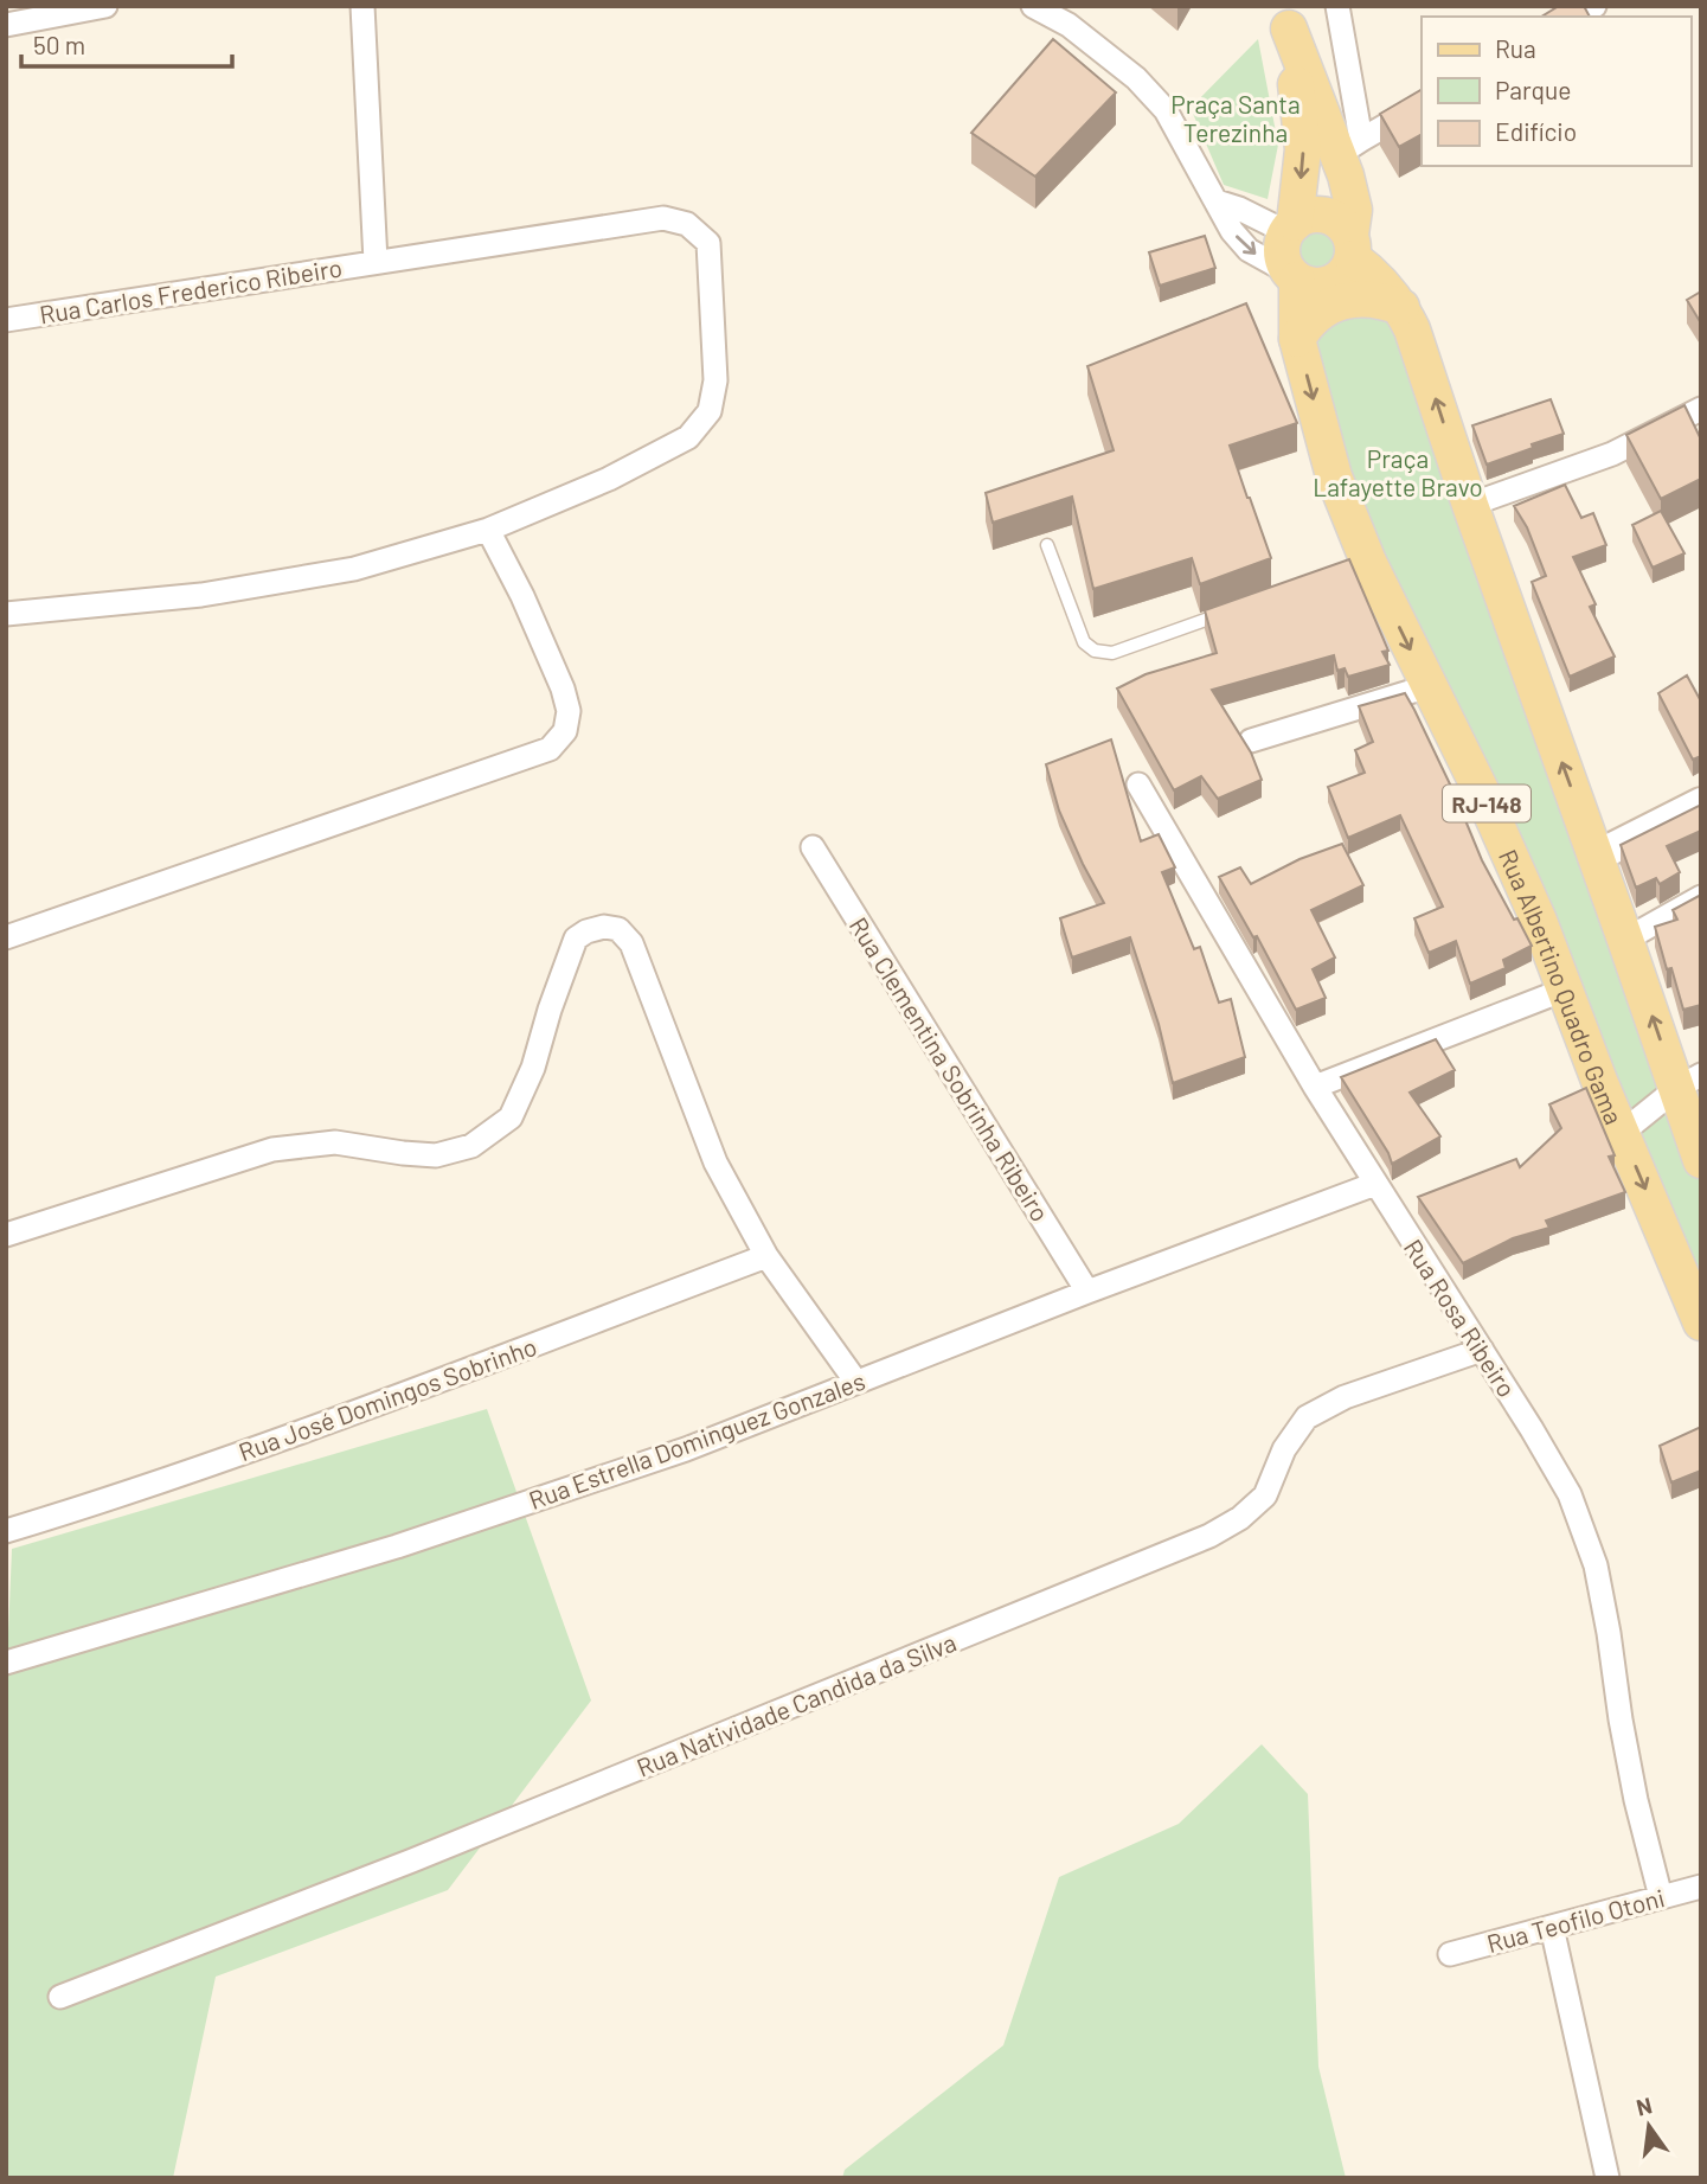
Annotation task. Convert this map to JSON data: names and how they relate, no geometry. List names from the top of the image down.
{
  "streets": {
    "main road": ["RJ-148", "Rua Albertino Quadro Gama"],
    "street": [
      "Rua Carlos Frederico Ribeiro",
      "Rua Clementina Sobrinha Ribeiro",
      "Rua Rosa Ribeiro",
      "Rua José Domingos Sobrinho",
      "Rua Estrella Dominguez Gonzales",
      "Rua Natividade Candida da Silva",
      "Rua Teofilo Otoni"
    ]
  },
  "crossings": [
    ["Rua Clementina Sobrinha Ribeiro", "Rua Estrella Dominguez Gonzales"],
    ["Rua Rosa Ribeiro", "Rua Estrella Dominguez Gonzales"],
    ["Rua Rosa Ribeiro", "Rua Natividade Candida da Silva"],
    ["Rua Rosa Ribeiro", "Rua Teofilo Otoni"]
  ],
  "parks": ["Praça Santa Terezinha", "Praça Lafayette Bravo"],
  "legend": ["Rua", "Parque", "Edifício"],
  "scale_bar": "50 m",
  "north": "top"
}
